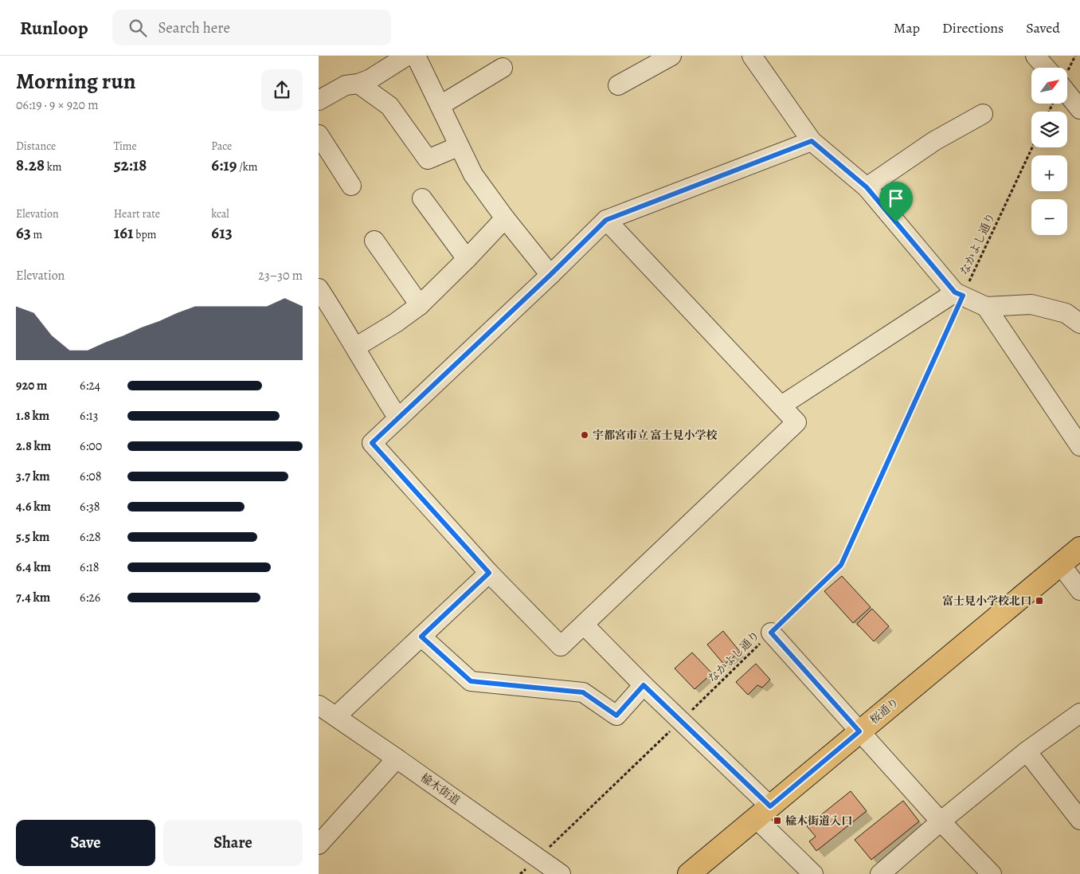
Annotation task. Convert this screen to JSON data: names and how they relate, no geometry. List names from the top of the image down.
{
  "streets": {
    "main road": ["桜通り"],
    "street": ["楡木街道"],
    "path": ["なかよし通り"]
  },
  "crossings": [
    ["なかよし通り", "楡木街道"]
  ],
  "places": {
    "other": ["宇都宮市立 富士見小学校"],
    "transit": ["富士見小学校北口", "楡木街道入口"]
  },
  "north": "top right",
  "page": {
    "header": "Runloop",
    "search": "Search here",
    "nav": ["Map", "Directions", "Saved"],
    "heading": ["Morning run", "06:19 · 9 × 920 m"],
    "map_buttons": ["+", "−"],
    "stats": [
      ["Distance", "8.28 km"],
      ["Time", "52:18"],
      ["Pace", "6:19 /km"],
      ["Elevation", "63 m"],
      ["Heart rate", "161 bpm"],
      ["kcal", "613"]
    ],
    "chart": ["Elevation", "23–30 m"],
    "list": [
      {
        "name": "920 m",
        "note": "6:24"
      },
      {
        "name": "1.8 km",
        "note": "6:13"
      },
      {
        "name": "2.8 km",
        "note": "6:00"
      },
      {
        "name": "3.7 km",
        "note": "6:08"
      },
      {
        "name": "4.6 km",
        "note": "6:38"
      },
      {
        "name": "5.5 km",
        "note": "6:28"
      },
      {
        "name": "6.4 km",
        "note": "6:18"
      },
      {
        "name": "7.4 km",
        "note": "6:26"
      }
    ],
    "buttons": ["Save", "Share"]
  }
}
